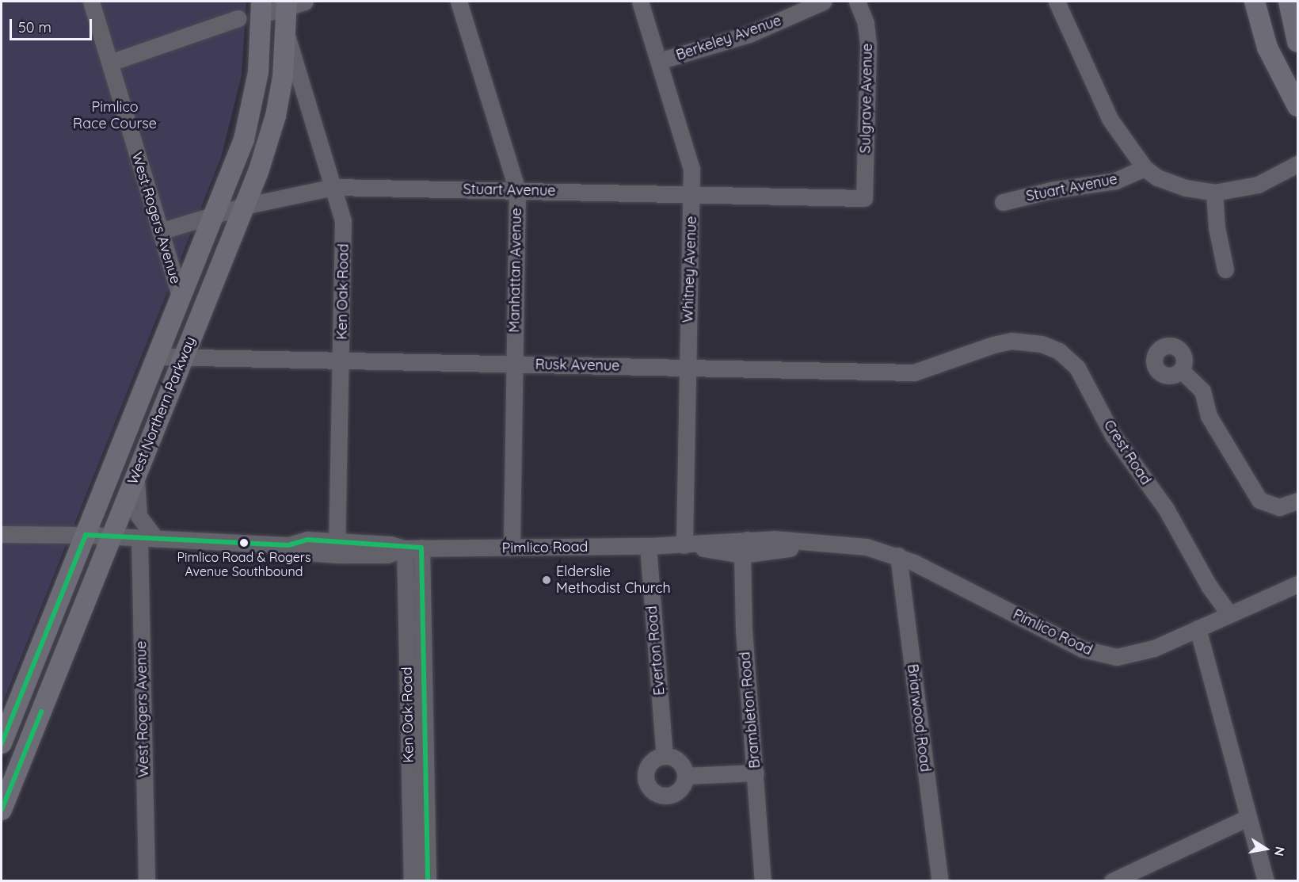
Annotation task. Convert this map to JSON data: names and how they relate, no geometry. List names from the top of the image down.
{
  "streets": {
    "main road": ["West Northern Parkway"],
    "street": [
      "Berkeley Avenue",
      "Sulgrave Avenue",
      "Stuart Avenue",
      "West Rogers Avenue",
      "Whitney Avenue",
      "Manhattan Avenue",
      "Ken Oak Road",
      "Rusk Avenue",
      "Crest Road",
      "Pimlico Road",
      "Everton Road",
      "Brambleton Road",
      "Briarwood Road"
    ]
  },
  "crossings": [
    ["Berkeley Avenue", "Whitney Avenue"],
    ["Sulgrave Avenue", "Stuart Avenue"],
    ["Stuart Avenue", "West Rogers Avenue"],
    ["Stuart Avenue", "Whitney Avenue"],
    ["Stuart Avenue", "Manhattan Avenue"],
    ["Stuart Avenue", "Ken Oak Road"],
    ["Stuart Avenue", "West Northern Parkway"],
    ["West Rogers Avenue", "West Northern Parkway"],
    ["West Rogers Avenue", "Pimlico Road"],
    ["Whitney Avenue", "Rusk Avenue"],
    ["Whitney Avenue", "Pimlico Road"],
    ["Manhattan Avenue", "Rusk Avenue"],
    ["Manhattan Avenue", "Pimlico Road"],
    ["Ken Oak Road", "Rusk Avenue"],
    ["Ken Oak Road", "West Northern Parkway"],
    ["Ken Oak Road", "Pimlico Road"],
    ["Rusk Avenue", "West Northern Parkway"],
    ["Rusk Avenue", "Crest Road"],
    ["West Northern Parkway", "Pimlico Road"],
    ["Crest Road", "Pimlico Road"],
    ["Pimlico Road", "Everton Road"],
    ["Pimlico Road", "Brambleton Road"],
    ["Pimlico Road", "Briarwood Road"]
  ],
  "parks": ["Pimlico Race Course"],
  "places": ["Pimlico Road & Rogers Avenue Southbound", "Elderslie Methodist Church"],
  "scale_bar": "50 m",
  "north": "right"
}
